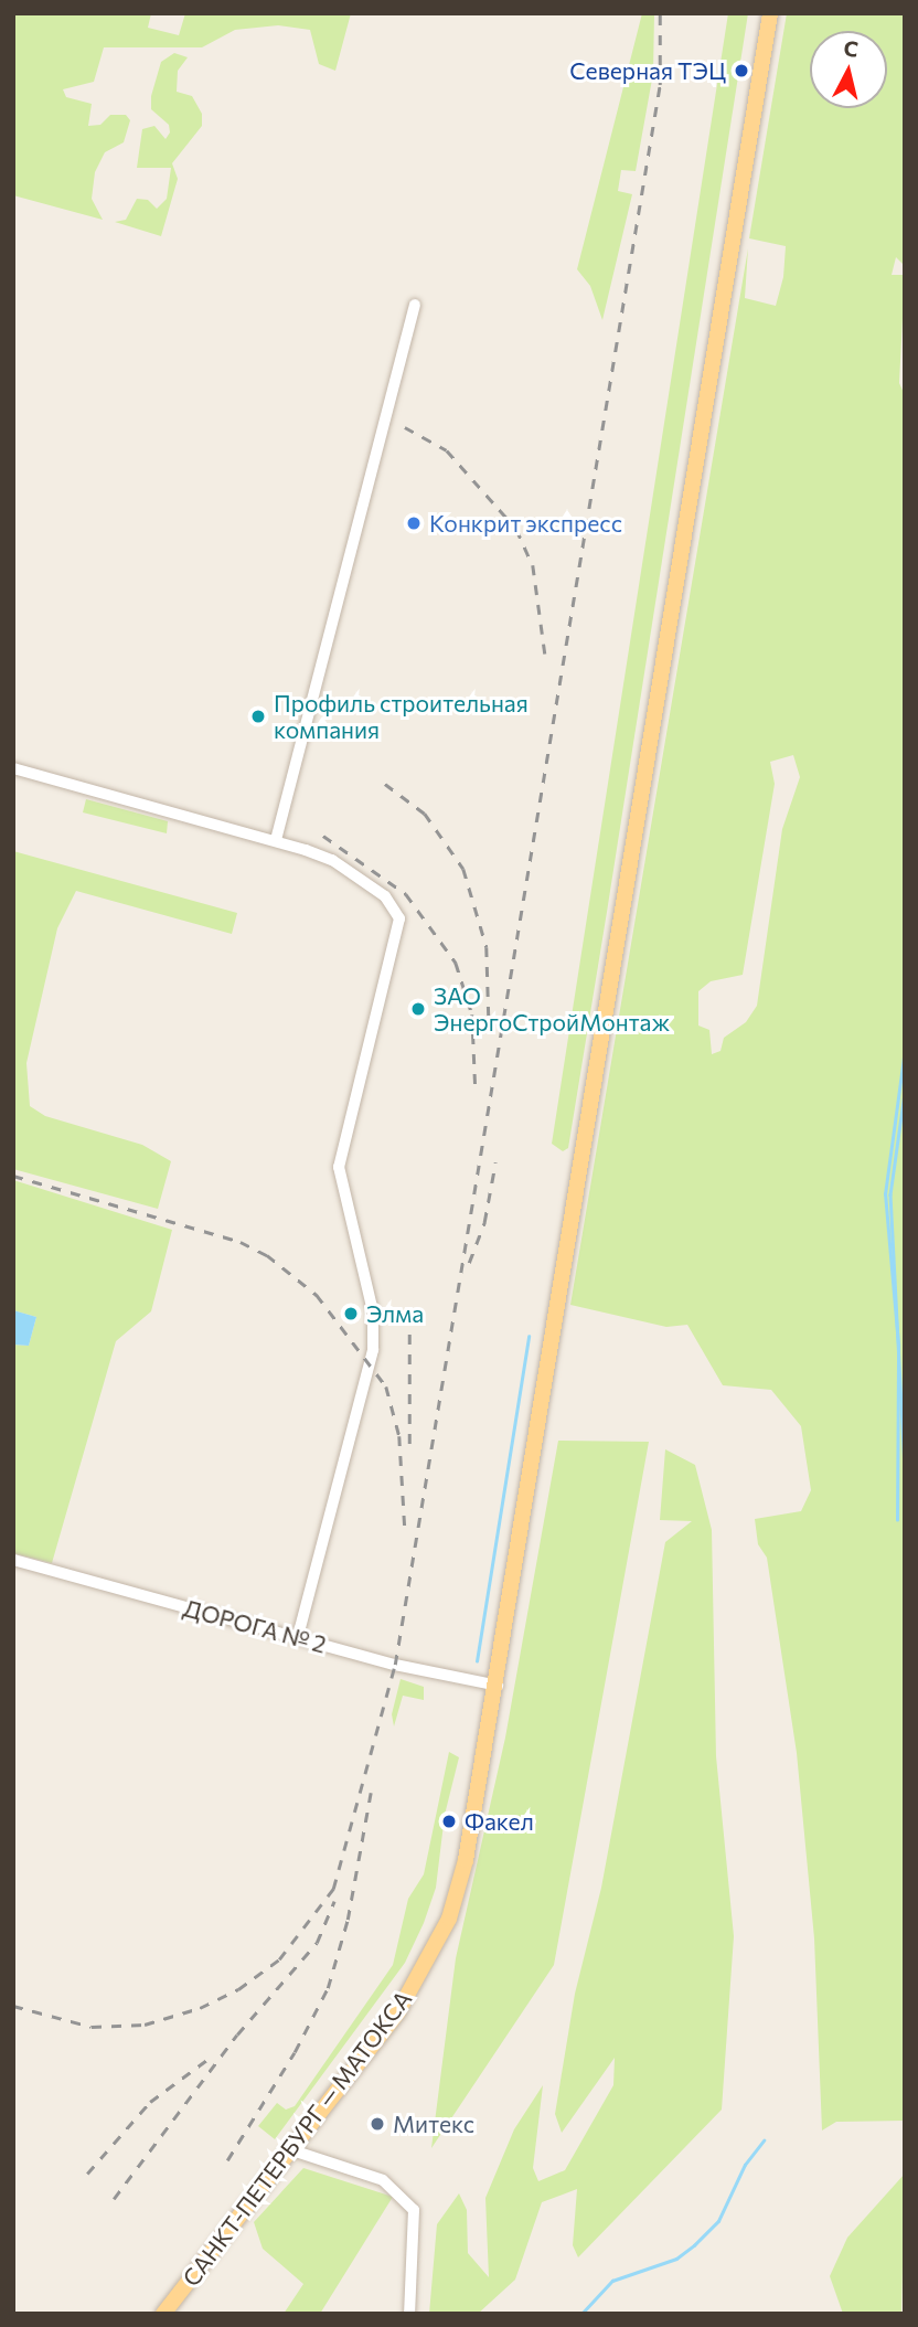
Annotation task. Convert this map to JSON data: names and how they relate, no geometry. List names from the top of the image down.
{
  "streets": {
    "main road": ["САНКТ-ПЕТЕРБУРГ — МАТОКСА"],
    "street": ["ДОРОГА № 2"]
  },
  "crossings": [
    ["ДОРОГА № 2", "САНКТ-ПЕТЕРБУРГ — МАТОКСА"]
  ],
  "places": [
    "Северная ТЭЦ",
    "Конкрит экспресс",
    "Профиль строительная компания",
    "ЗАО ЭнергоСтройМонтаж",
    "Элма",
    "Факел",
    "Митекс"
  ],
  "north": "top"
}
